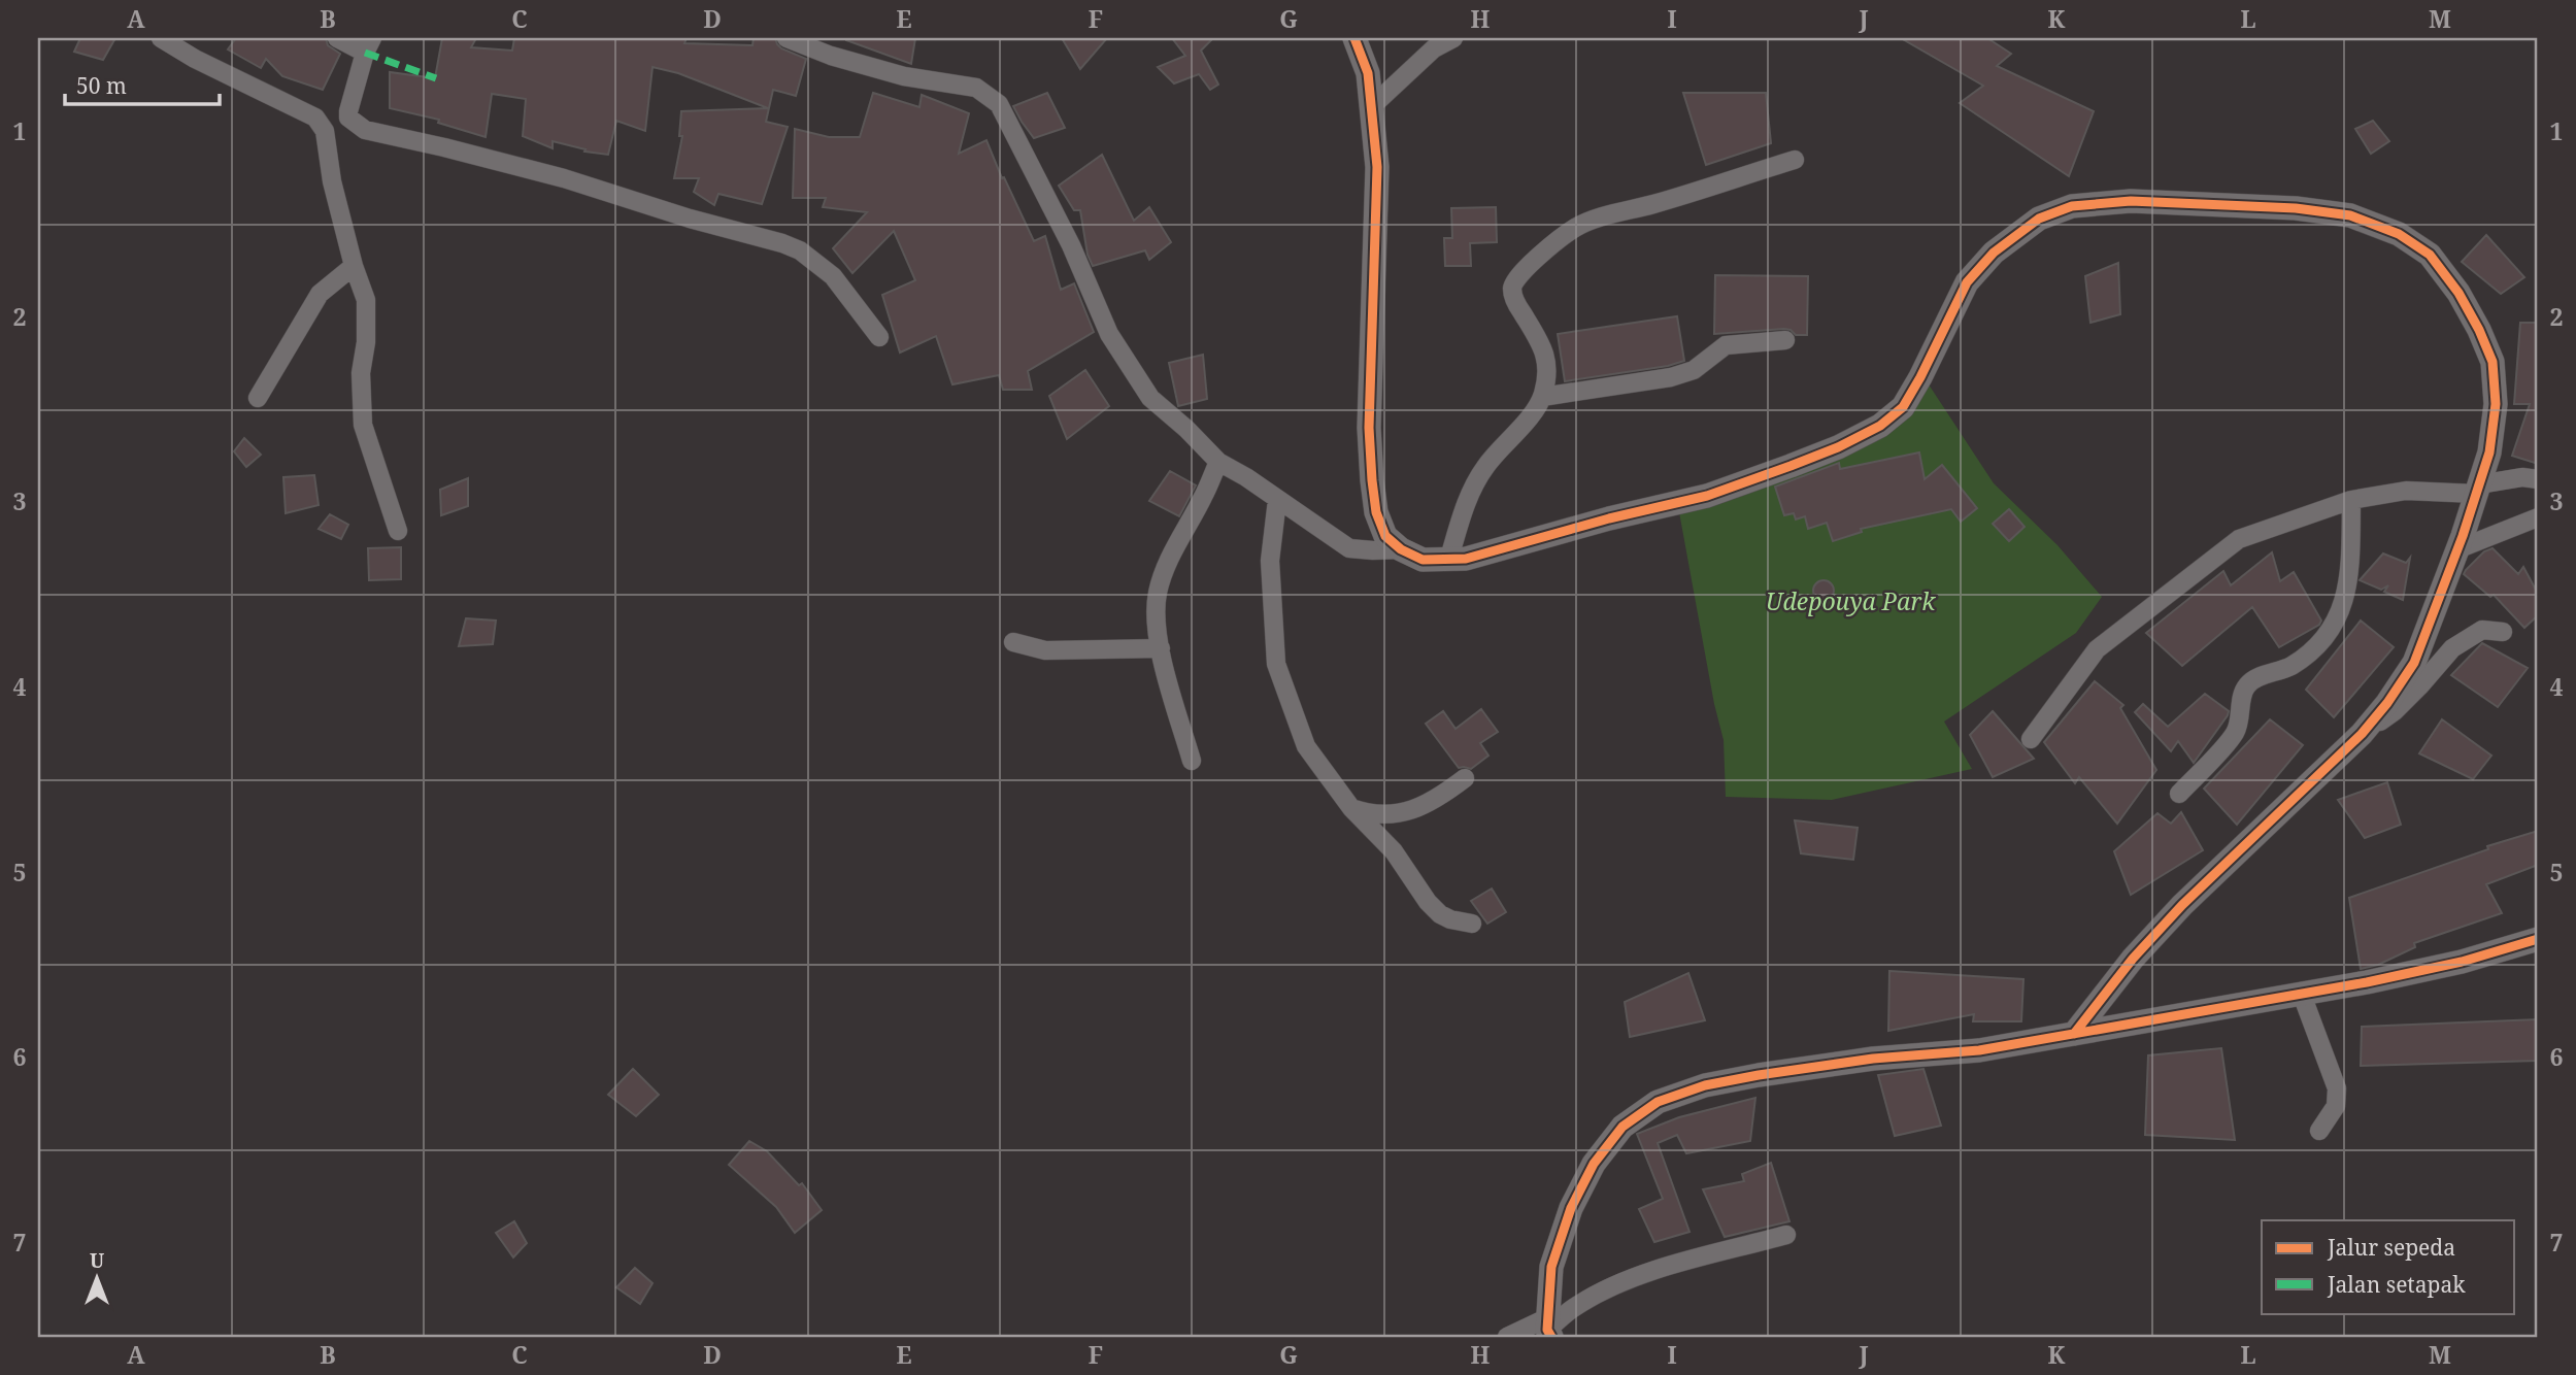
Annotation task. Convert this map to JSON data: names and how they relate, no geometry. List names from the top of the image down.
{
  "parks": ["Udepouya Park"],
  "legend": ["Jalur sepeda", "Jalan setapak"],
  "scale_bar": "50 m",
  "north": "top",
  "grid": {
    "columns": [
      "A",
      "B",
      "C",
      "D",
      "E",
      "F",
      "G",
      "H",
      "I",
      "J",
      "K",
      "L",
      "M"
    ],
    "rows": [
      "1",
      "2",
      "3",
      "4",
      "5",
      "6",
      "7"
    ]
  }
}
